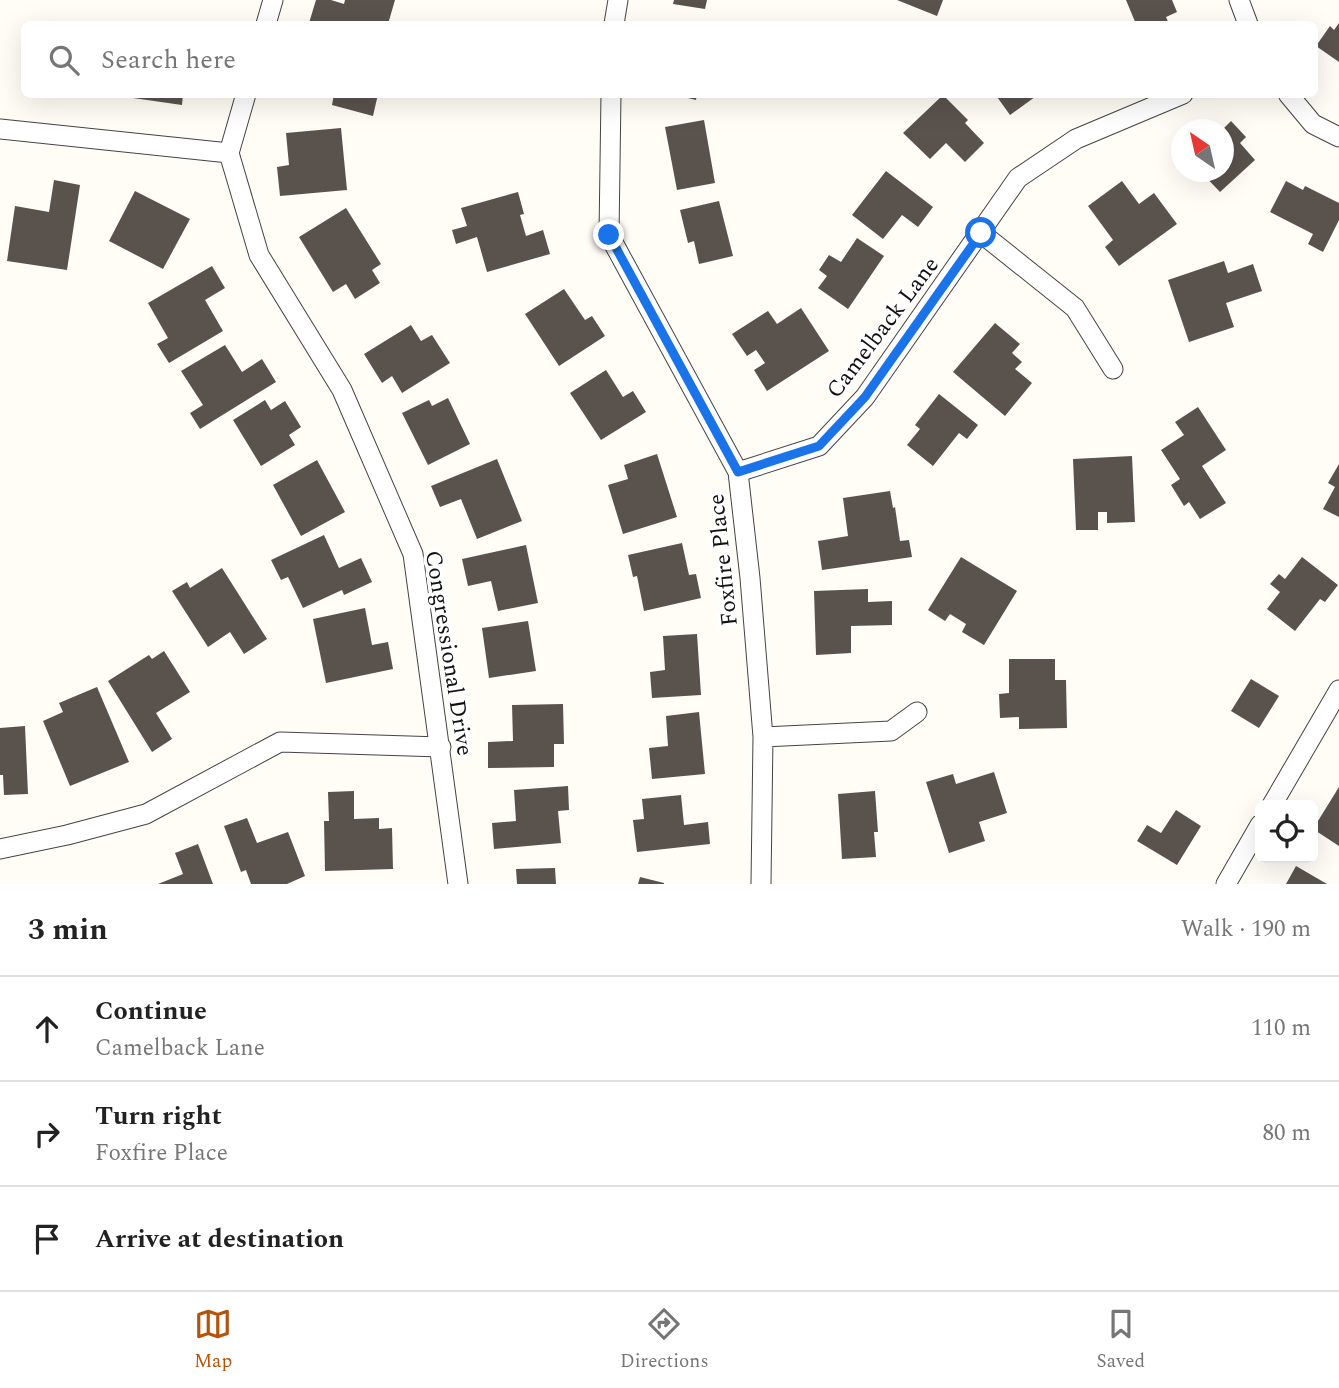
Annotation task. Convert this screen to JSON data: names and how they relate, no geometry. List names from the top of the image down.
{
  "streets": {
    "street": ["Camelback Lane", "Foxfire Place", "Congressional Drive"]
  },
  "crossings": [
    ["Camelback Lane", "Foxfire Place"]
  ],
  "north": "top left",
  "page": {
    "search": "Search here",
    "heading": ["3 min", "Walk · 190 m"],
    "list": [
      ["Continue", "Camelback Lane", "110 m"],
      ["Turn right", "Foxfire Place", "80 m"],
      "Arrive at destination"
    ],
    "nav": ["Map", "Directions", "Saved"]
  }
}
